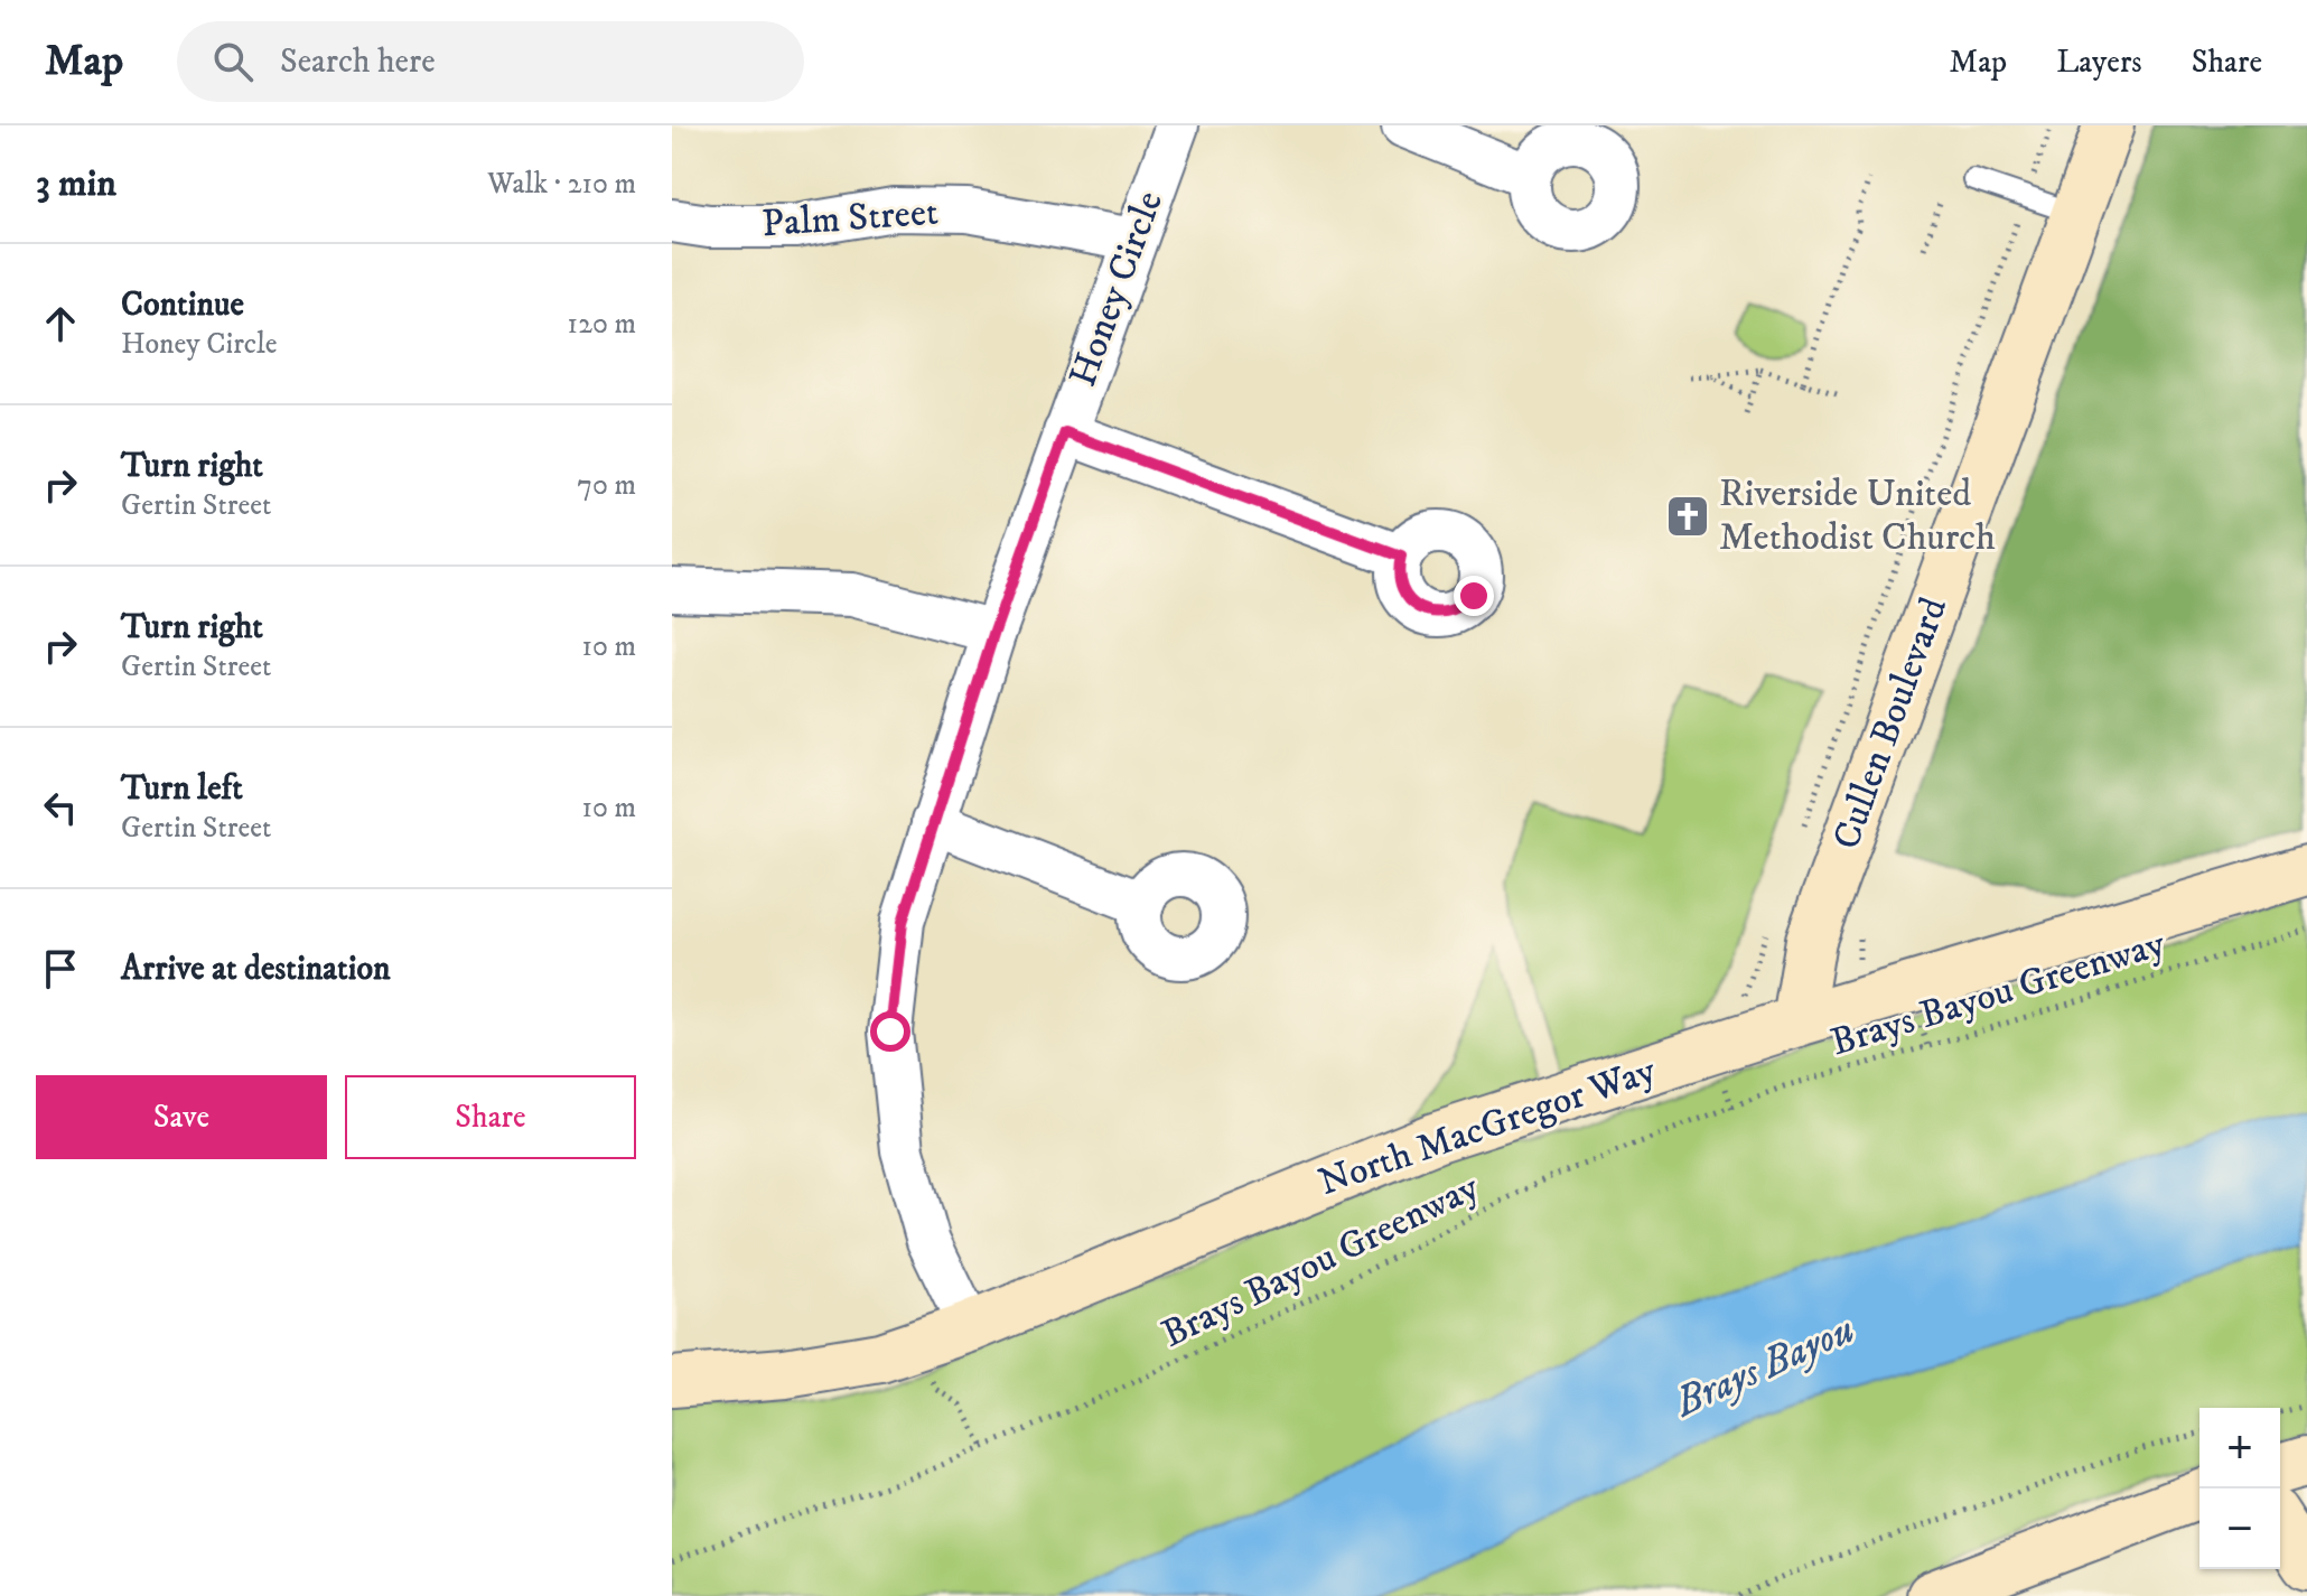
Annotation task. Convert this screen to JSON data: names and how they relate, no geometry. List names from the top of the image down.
{
  "streets": {
    "street": [
      "Palm Street",
      "Honey Circle",
      "Cullen Boulevard",
      "North MacGregor Way"
    ],
    "path": ["Brays Bayou Greenway"]
  },
  "crossings": [
    ["Palm Street", "Honey Circle"],
    ["Honey Circle", "North MacGregor Way"],
    ["Cullen Boulevard", "North MacGregor Way"]
  ],
  "water": ["Brays Bayou"],
  "places": {
    "church": ["Riverside United Methodist Church"]
  },
  "page": {
    "header": "Map",
    "search": "Search here",
    "nav": ["Map", "Layers", "Share"],
    "heading": ["3 min", "Walk · 210 m"],
    "list": [
      ["Continue", "Honey Circle", "120 m"],
      ["Turn right", "Gertin Street", "70 m"],
      ["Turn right", "Gertin Street", "10 m"],
      ["Turn left", "Gertin Street", "10 m"],
      "Arrive at destination"
    ],
    "buttons": ["Save", "Share"],
    "map_buttons": ["+", "−"]
  }
}
